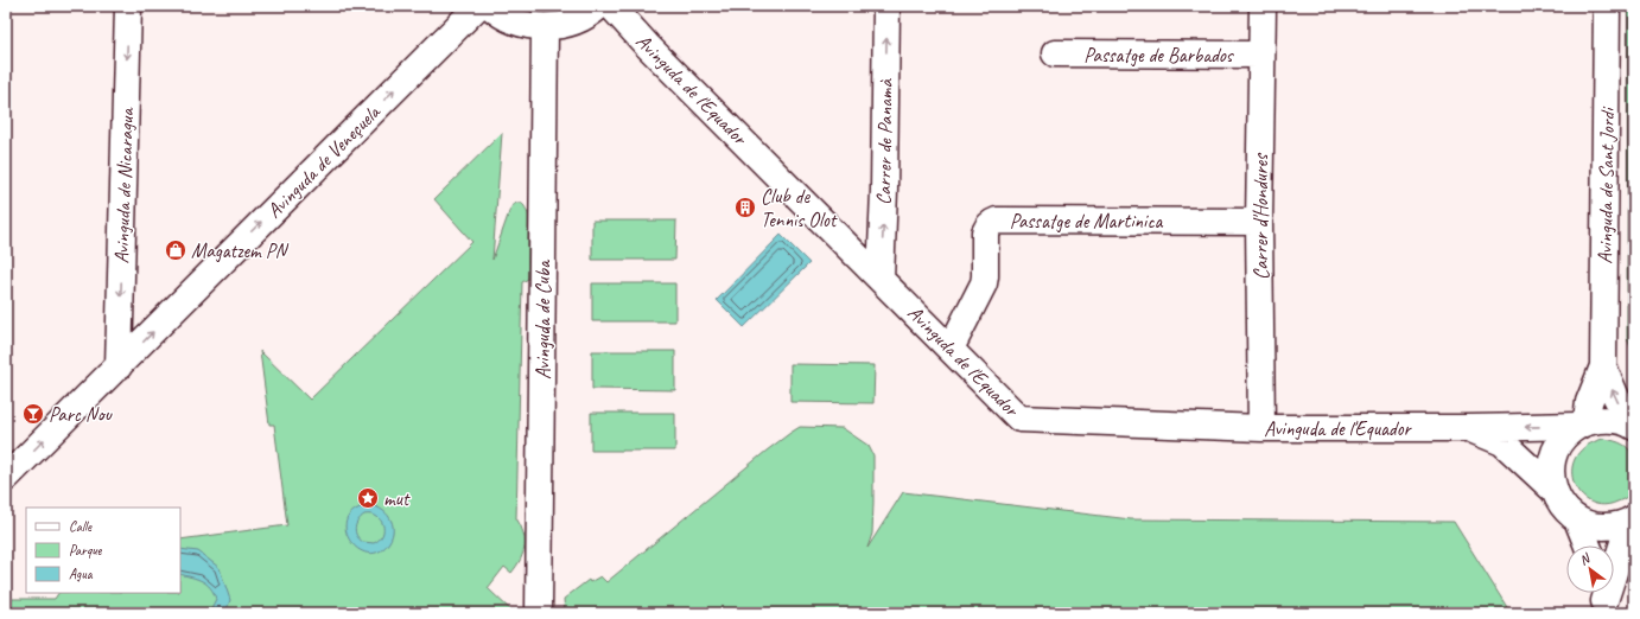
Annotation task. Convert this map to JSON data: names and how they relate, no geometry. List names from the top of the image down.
{
  "streets": {
    "street": [
      "Passatge de Barbados",
      "Avinguda de l'Equador",
      "Carrer de Panamà",
      "Avinguda de Veneçuela",
      "Avinguda de Nicaragua",
      "Avinguda de Sant Jordi",
      "Carrer d'Hondures",
      "Passatge de Martinica",
      "Avinguda de Cuba"
    ]
  },
  "crossings": [
    ["Passatge de Barbados", "Carrer d'Hondures"],
    ["Avinguda de l'Equador", "Carrer de Panamà"],
    ["Avinguda de l'Equador", "Avinguda de Sant Jordi"],
    ["Avinguda de l'Equador", "Carrer d'Hondures"],
    ["Avinguda de l'Equador", "Passatge de Martinica"],
    ["Avinguda de Veneçuela", "Avinguda de Nicaragua"],
    ["Carrer d'Hondures", "Passatge de Martinica"]
  ],
  "one_way": ["Carrer de Panamà", "Avinguda de Veneçuela", "Avinguda de Nicaragua"],
  "places": {
    "building": ["Club de Tennis Olot"],
    "shop": ["Magatzem PN"],
    "bar": ["Parc Nou"],
    "place": ["mut"]
  },
  "legend": ["Calle", "Parque", "Agua"],
  "north": "top left"
}
